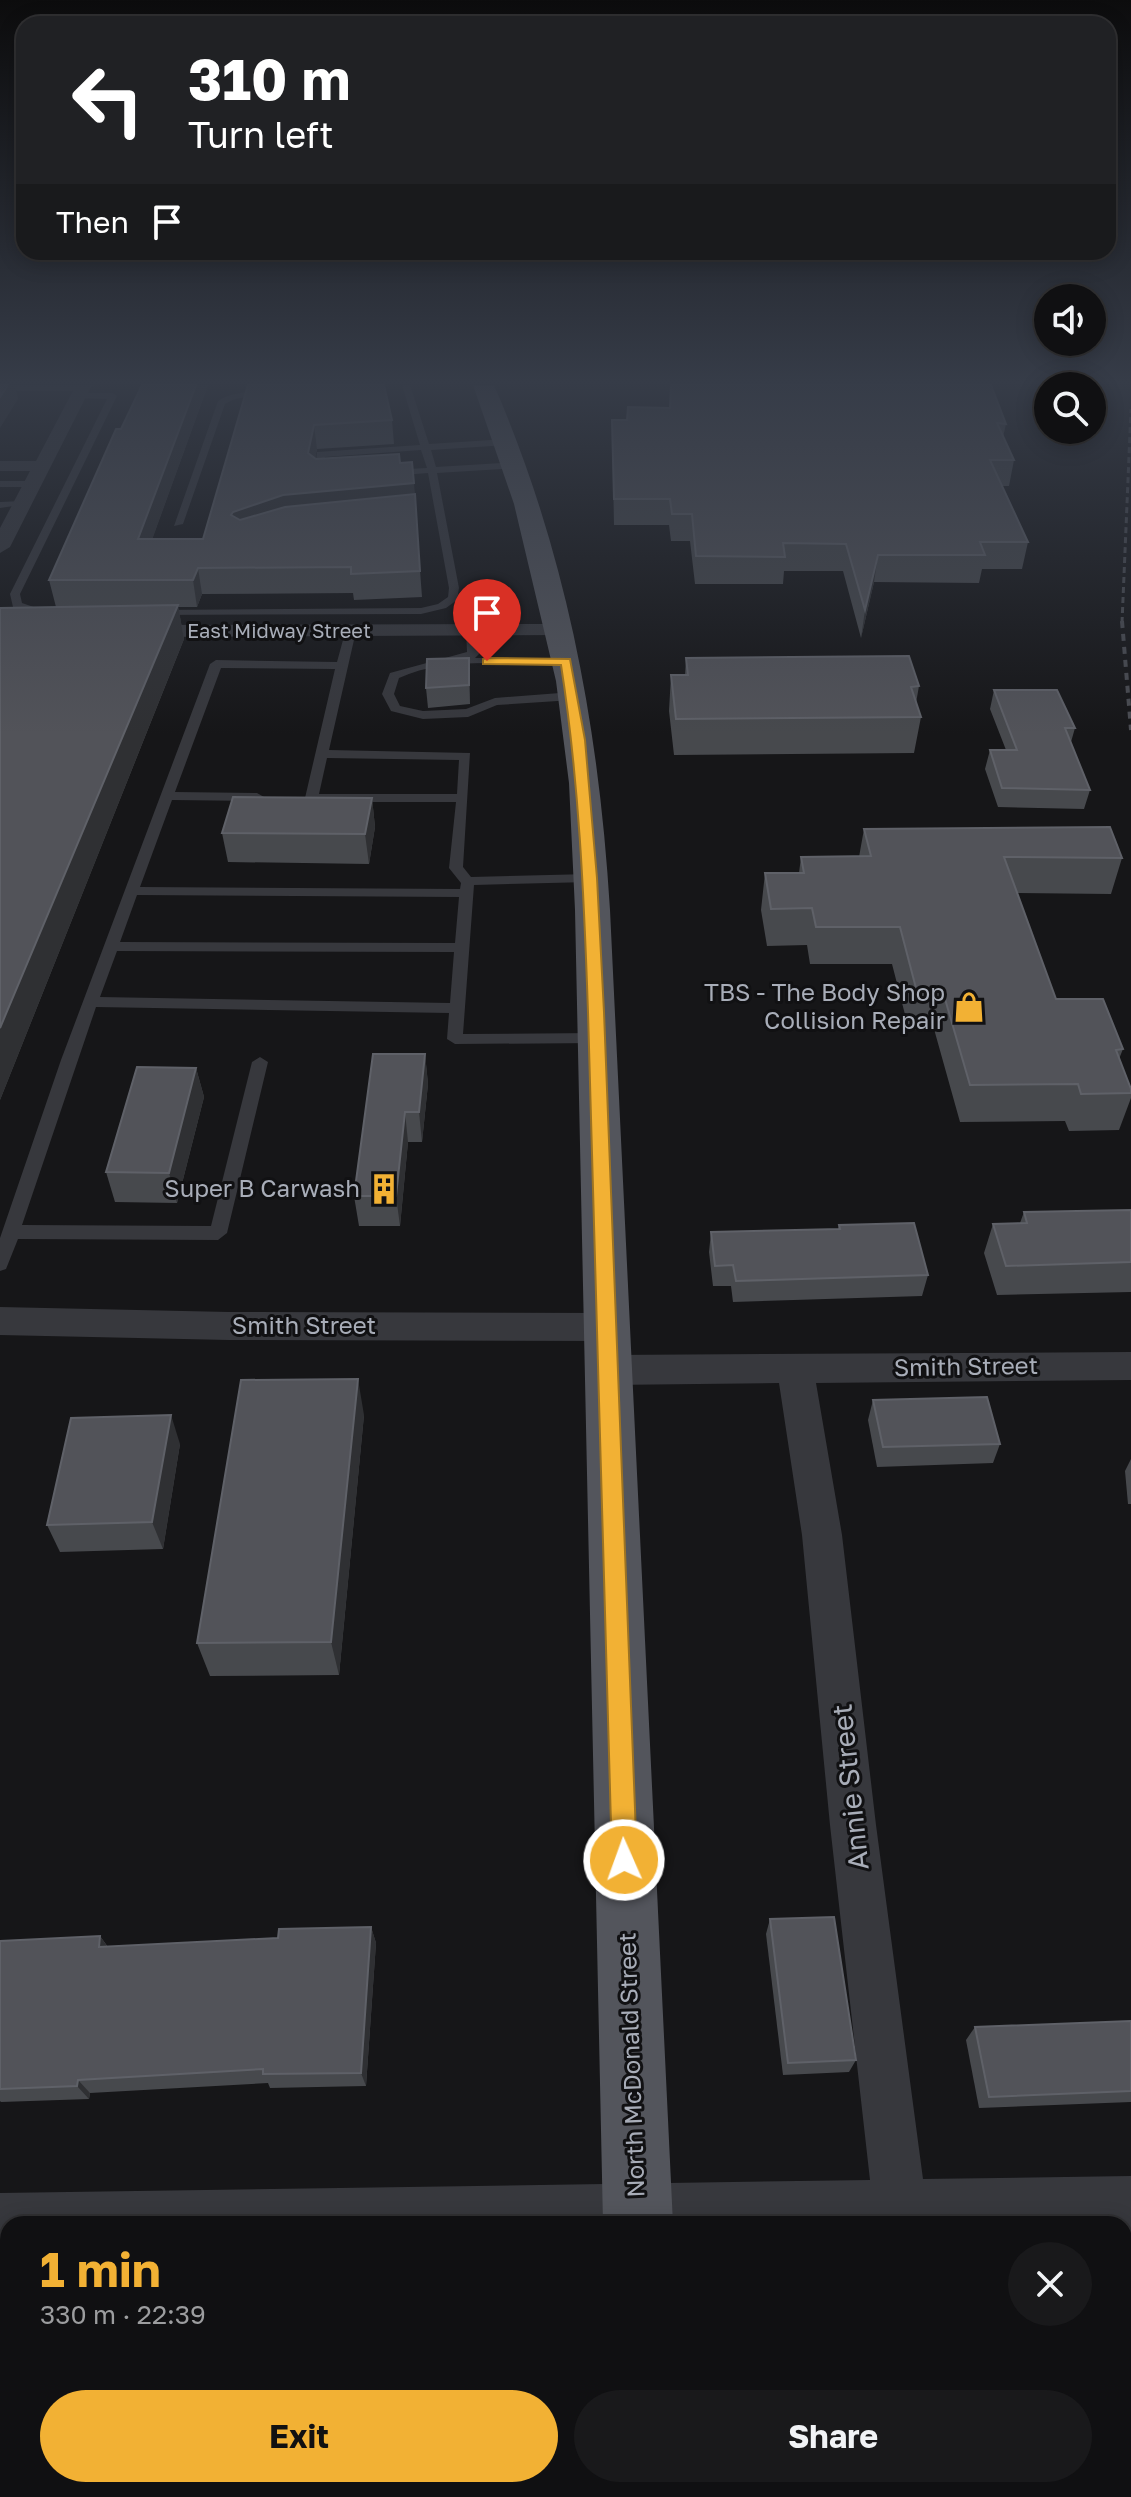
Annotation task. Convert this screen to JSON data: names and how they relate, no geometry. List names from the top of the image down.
{
  "streets": {
    "main road": ["North McDonald Street"],
    "street": ["East Midway Street", "Smith Street", "Annie Street"]
  },
  "crossings": [
    ["East Midway Street", "North McDonald Street"],
    ["Smith Street", "Annie Street"],
    ["Smith Street", "North McDonald Street"]
  ],
  "places": {
    "shop": ["TBS - The Body Shop Collision Repair"],
    "building": ["Super B Carwash"]
  },
  "page": {
    "turn": ["310 m", "Turn left"],
    "then": "Then",
    "heading": ["1 min", "330 m · 22:39"],
    "buttons": ["Exit", "Share"]
  }
}
